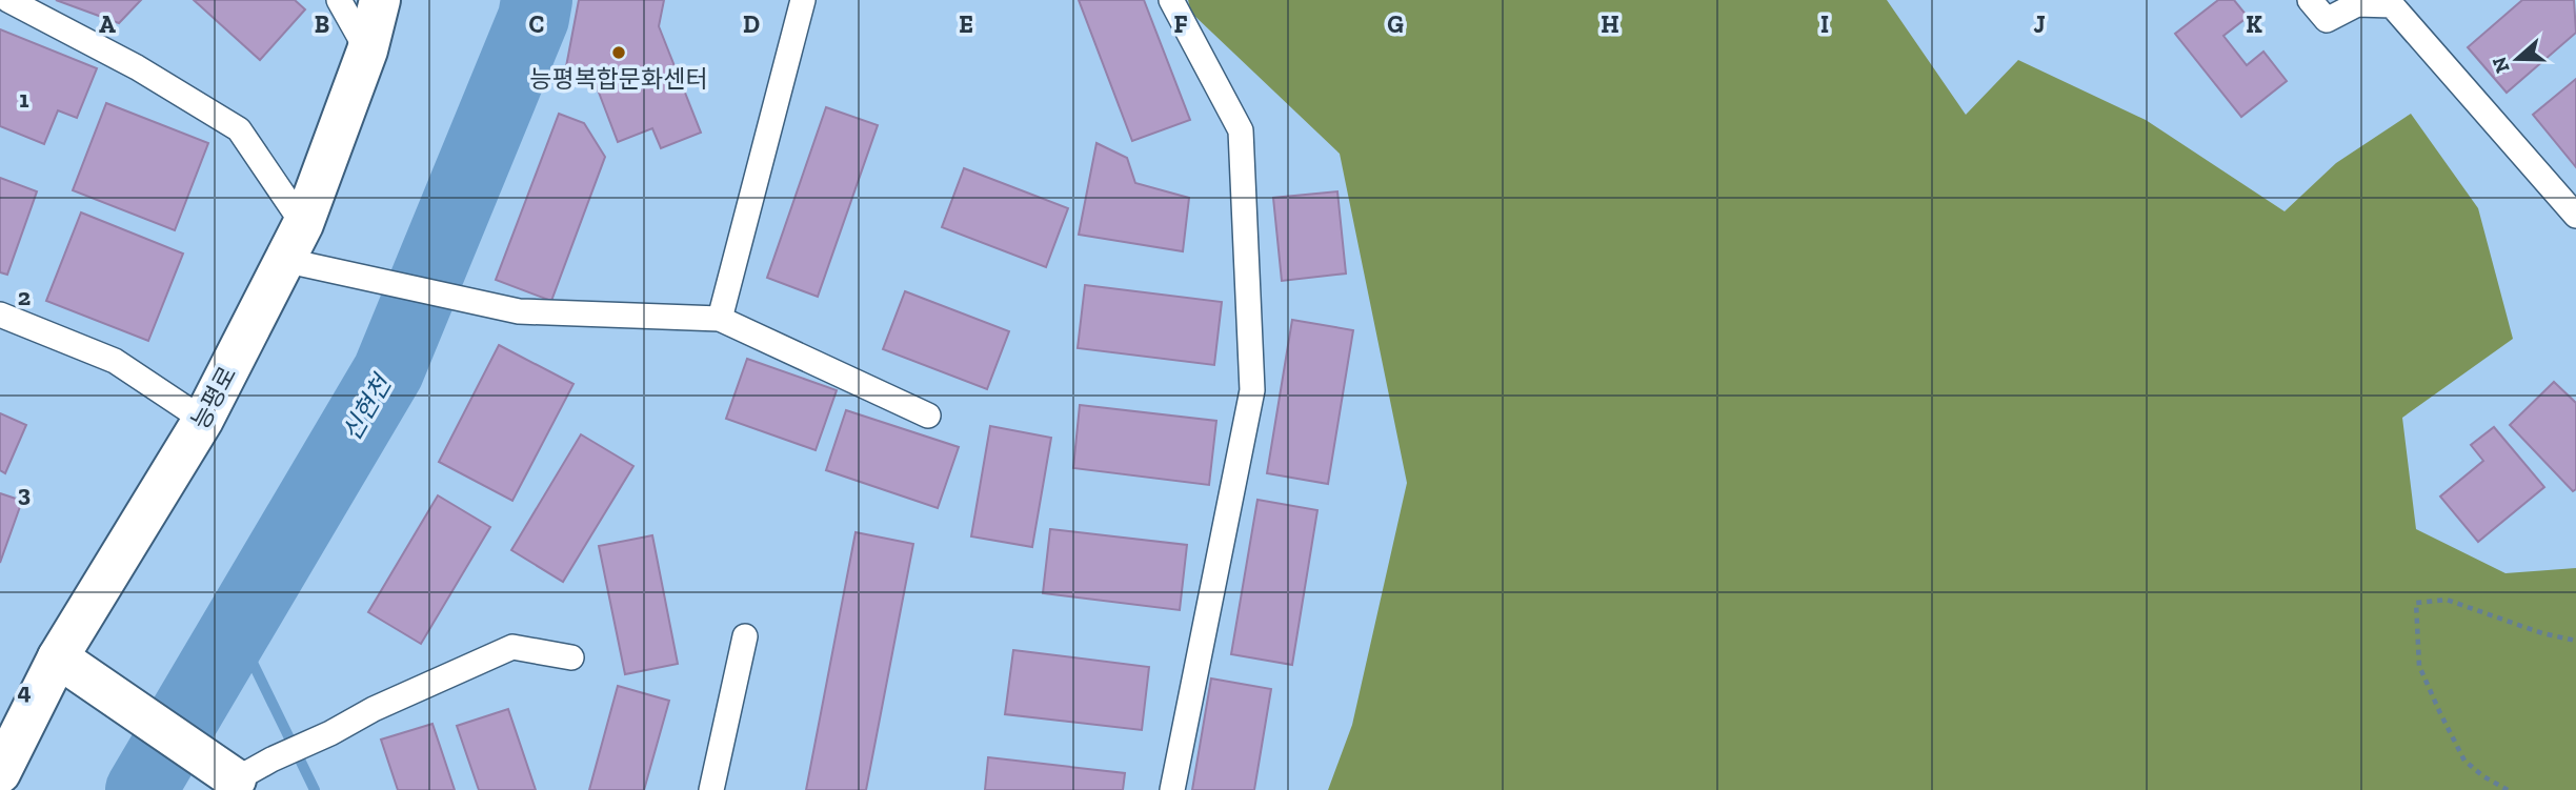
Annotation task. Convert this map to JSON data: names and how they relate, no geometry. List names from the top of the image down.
{
  "streets": {
    "main road": ["능평로"]
  },
  "water": ["신현천"],
  "places": ["능평복합문화센터"],
  "north": "left",
  "grid": {
    "columns": [
      "A",
      "B",
      "C",
      "D",
      "E",
      "F",
      "G",
      "H",
      "I",
      "J",
      "K"
    ],
    "rows": [
      "1",
      "2",
      "3",
      "4"
    ]
  }
}
